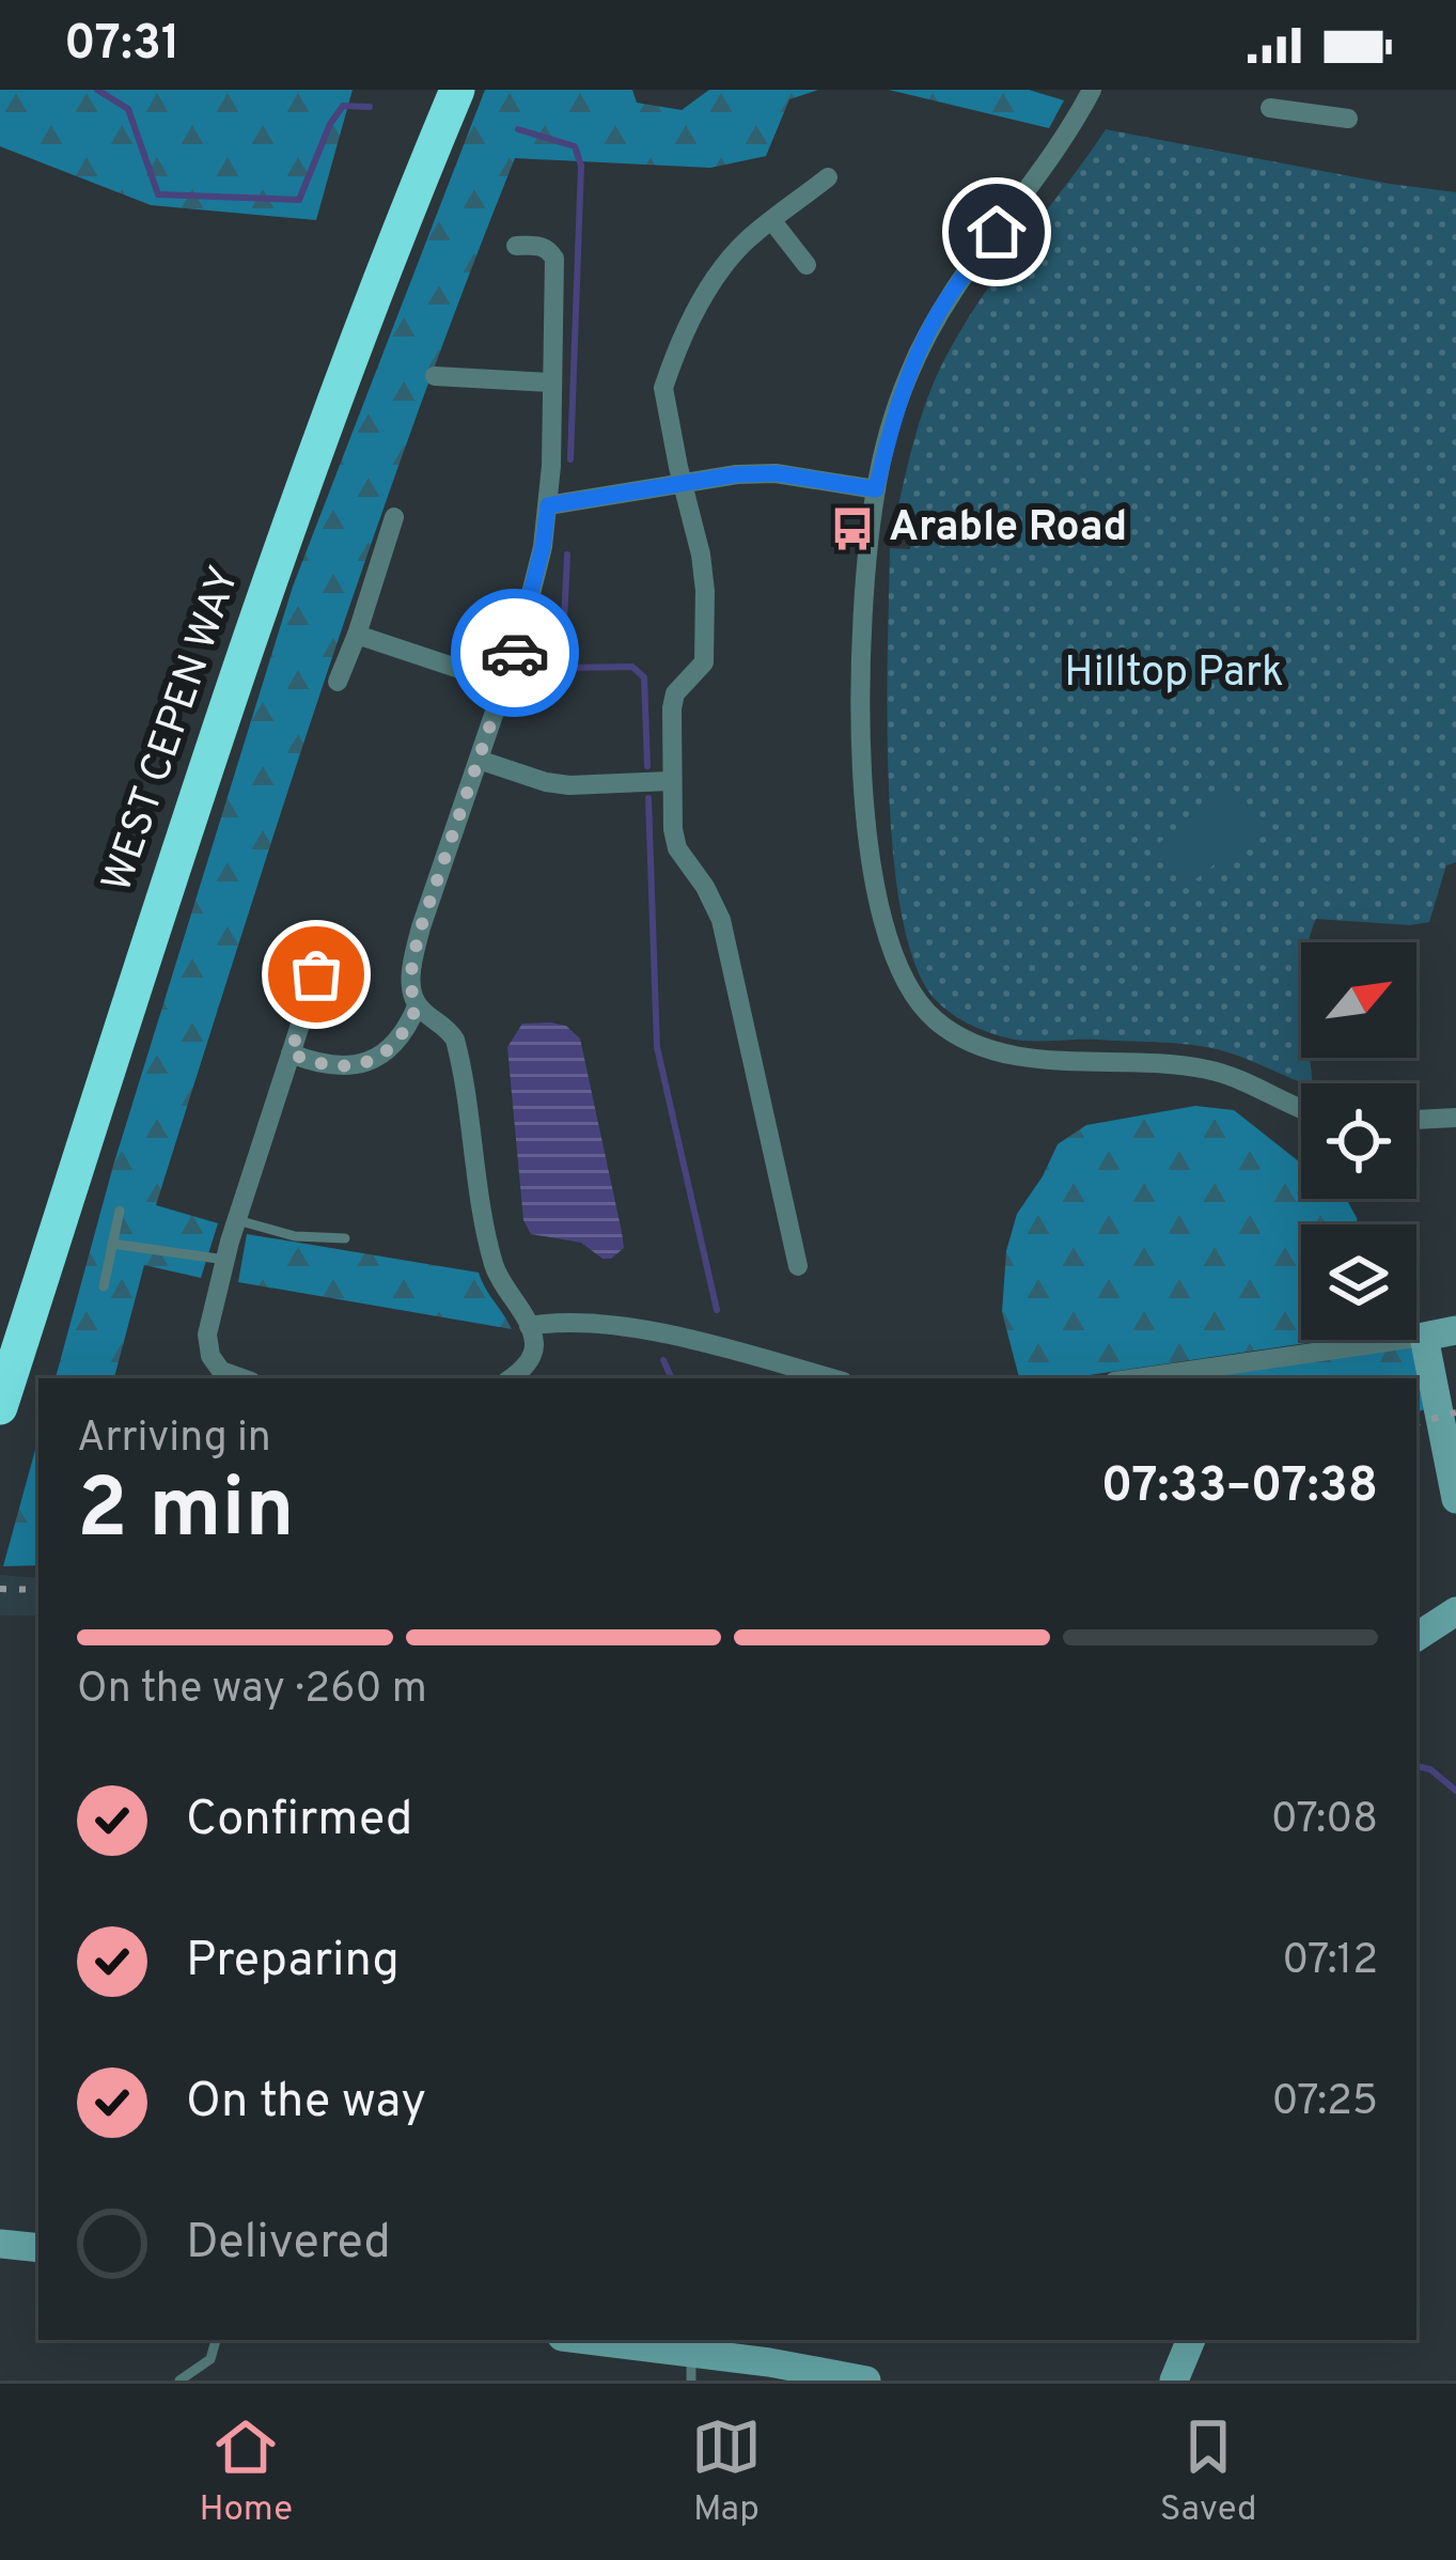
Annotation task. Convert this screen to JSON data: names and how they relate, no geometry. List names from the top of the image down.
{
  "streets": {
    "highway": ["WEST CEPEN WAY"]
  },
  "parks": ["Hilltop Park"],
  "places": {
    "bus stop": ["Arable Road"]
  },
  "north": "top right",
  "page": {
    "status": "07:31",
    "heading": ["2 min", "Arriving in", "07:33–07:38"],
    "bar": "On the way · 260 m",
    "list": [
      ["Confirmed", "07:08"],
      ["Preparing", "07:12"],
      ["On the way", "07:25"],
      "Delivered"
    ],
    "tabs": ["Home", "Map", "Saved"]
  }
}
